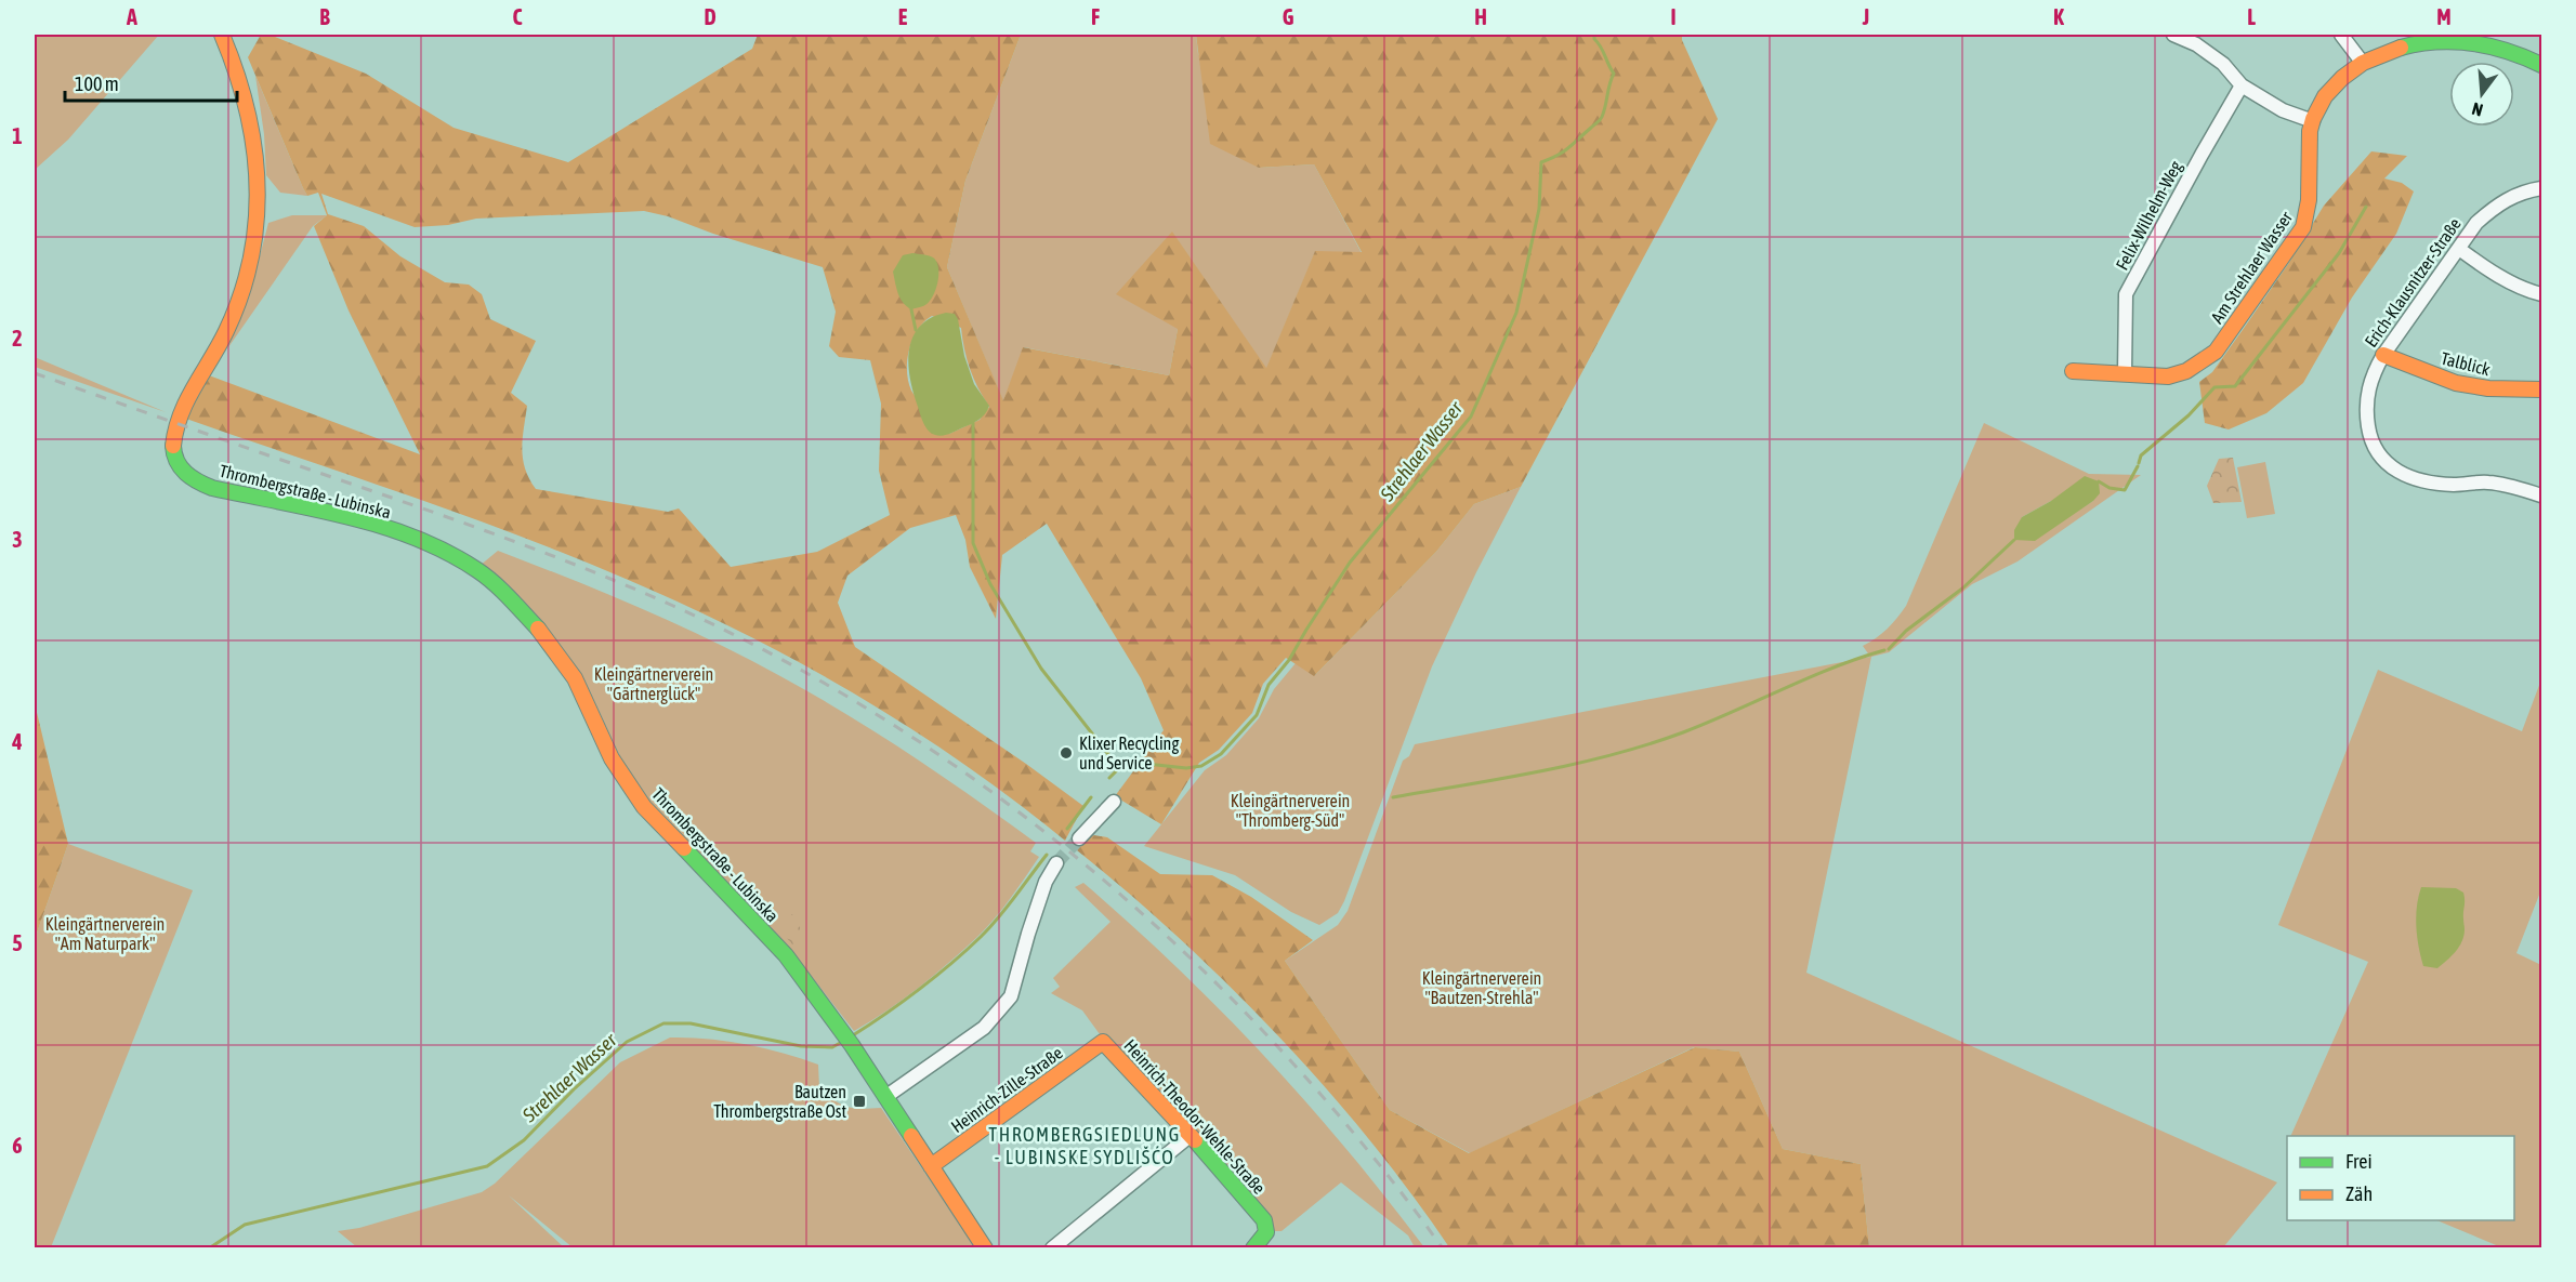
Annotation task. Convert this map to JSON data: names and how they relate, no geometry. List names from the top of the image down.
{
  "streets": {
    "street": [
      "Felix-Wilhelm-Weg",
      "Am Strehlaer Wasser",
      "Erich-Klausnitzer-Straße",
      "Talblick",
      "Thrombergstraße - Lubinska",
      "Heinrich-Zille-Straße",
      "Heinrich-Theodor-Wehle-Straße"
    ]
  },
  "crossings": [
    ["Felix-Wilhelm-Weg", "Am Strehlaer Wasser"],
    ["Erich-Klausnitzer-Straße", "Talblick"],
    ["Thrombergstraße - Lubinska", "Heinrich-Zille-Straße"],
    ["Heinrich-Zille-Straße", "Heinrich-Theodor-Wehle-Straße"]
  ],
  "districts": ["THROMBERGSIEDLUNG - LUBINSKE SYDLIŠĆO"],
  "water": ["Strehlaer Wasser"],
  "parks": [
    "Kleingärtnerverein \"Gärtnerglück\"",
    "Kleingärtnerverein \"Thromberg-Süd\"",
    "Kleingärtnerverein \"Am Naturpark\"",
    "Kleingärtnerverein \"Bautzen-Strehla\""
  ],
  "places": {
    "other": ["Klixer Recycling und Service"],
    "transit": ["Bautzen Thrombergstraße Ost"]
  },
  "legend": ["Frei", "Zäh"],
  "scale_bar": "100 m",
  "north": "bottom",
  "grid": {
    "columns": [
      "A",
      "B",
      "C",
      "D",
      "E",
      "F",
      "G",
      "H",
      "I",
      "J",
      "K",
      "L",
      "M"
    ],
    "rows": [
      "1",
      "2",
      "3",
      "4",
      "5",
      "6"
    ]
  }
}
